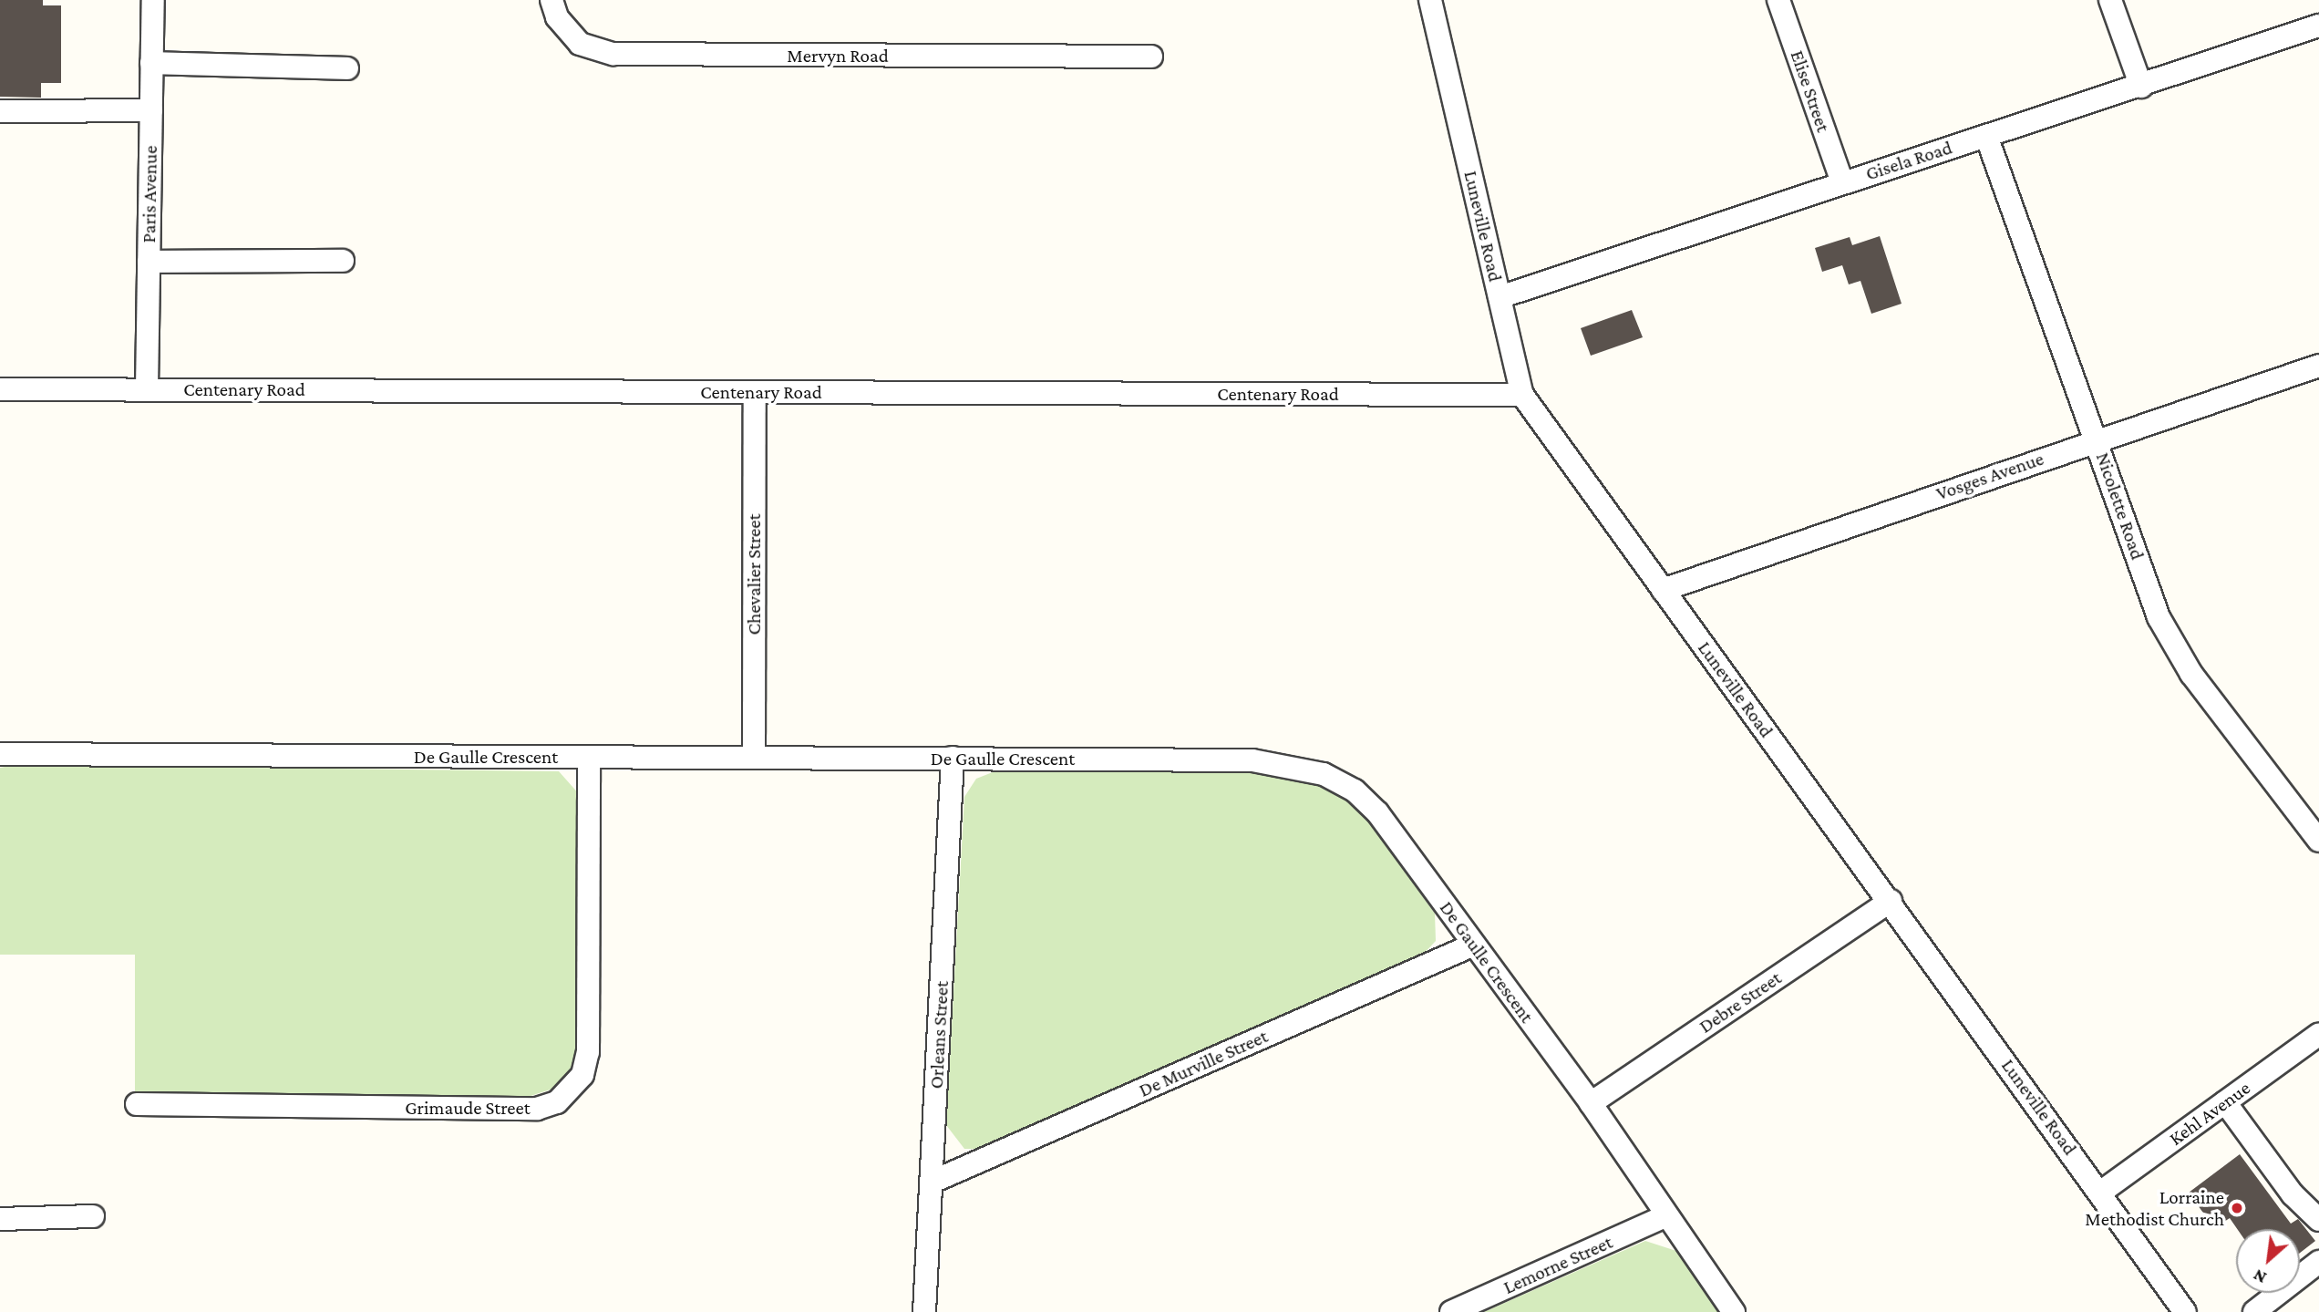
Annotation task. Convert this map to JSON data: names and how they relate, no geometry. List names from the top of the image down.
{
  "streets": {
    "street": [
      "Mervyn Road",
      "Elise Street",
      "Gisela Road",
      "Paris Avenue",
      "Luneville Road",
      "Centenary Road",
      "Vosges Avenue",
      "Nicolette Road",
      "Chevalier Street",
      "De Gaulle Crescent",
      "Debre Street",
      "Orleans Street",
      "De Murville Street",
      "Grimaude Street",
      "Kehl Avenue",
      "Lemorne Street"
    ]
  },
  "crossings": [
    ["Elise Street", "Gisela Road"],
    ["Gisela Road", "Luneville Road"],
    ["Gisela Road", "Nicolette Road"],
    ["Paris Avenue", "Centenary Road"],
    ["Luneville Road", "Centenary Road"],
    ["Luneville Road", "Vosges Avenue"],
    ["Luneville Road", "Debre Street"],
    ["Luneville Road", "Kehl Avenue"],
    ["Centenary Road", "Chevalier Street"],
    ["Vosges Avenue", "Nicolette Road"],
    ["Chevalier Street", "De Gaulle Crescent"],
    ["De Gaulle Crescent", "Debre Street"],
    ["De Gaulle Crescent", "Orleans Street"],
    ["De Gaulle Crescent", "De Murville Street"],
    ["De Gaulle Crescent", "Grimaude Street"],
    ["De Gaulle Crescent", "Lemorne Street"],
    ["Orleans Street", "De Murville Street"]
  ],
  "places": ["Lorraine Methodist Church"],
  "north": "bottom left"
}
